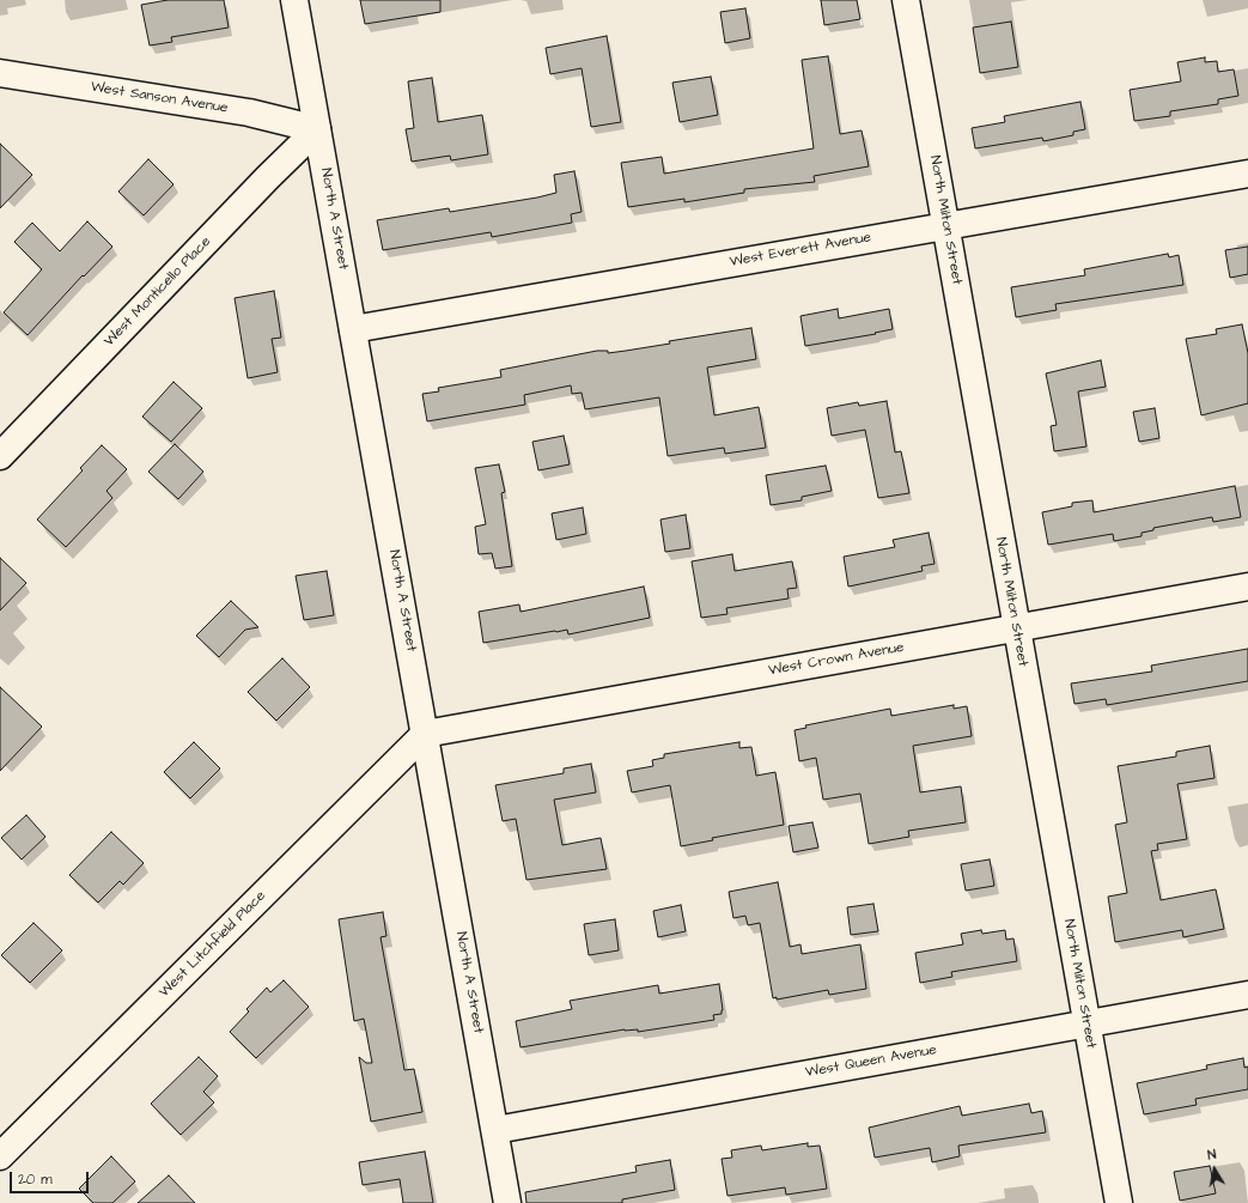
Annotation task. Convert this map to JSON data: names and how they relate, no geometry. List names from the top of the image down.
{
  "streets": {
    "street": [
      "West Sanson Avenue",
      "North A Street",
      "North Milton Street",
      "West Everett Avenue",
      "West Monticello Place",
      "West Crown Avenue",
      "West Litchfield Place",
      "West Queen Avenue"
    ]
  },
  "crossings": [
    ["West Sanson Avenue", "North A Street"],
    ["West Sanson Avenue", "West Monticello Place"],
    ["North A Street", "West Everett Avenue"],
    ["North A Street", "West Monticello Place"],
    ["North A Street", "West Crown Avenue"],
    ["North A Street", "West Litchfield Place"],
    ["North A Street", "West Queen Avenue"],
    ["North Milton Street", "West Everett Avenue"],
    ["North Milton Street", "West Crown Avenue"],
    ["North Milton Street", "West Queen Avenue"],
    ["West Crown Avenue", "West Litchfield Place"]
  ],
  "scale_bar": "20 m",
  "north": "top"
}
